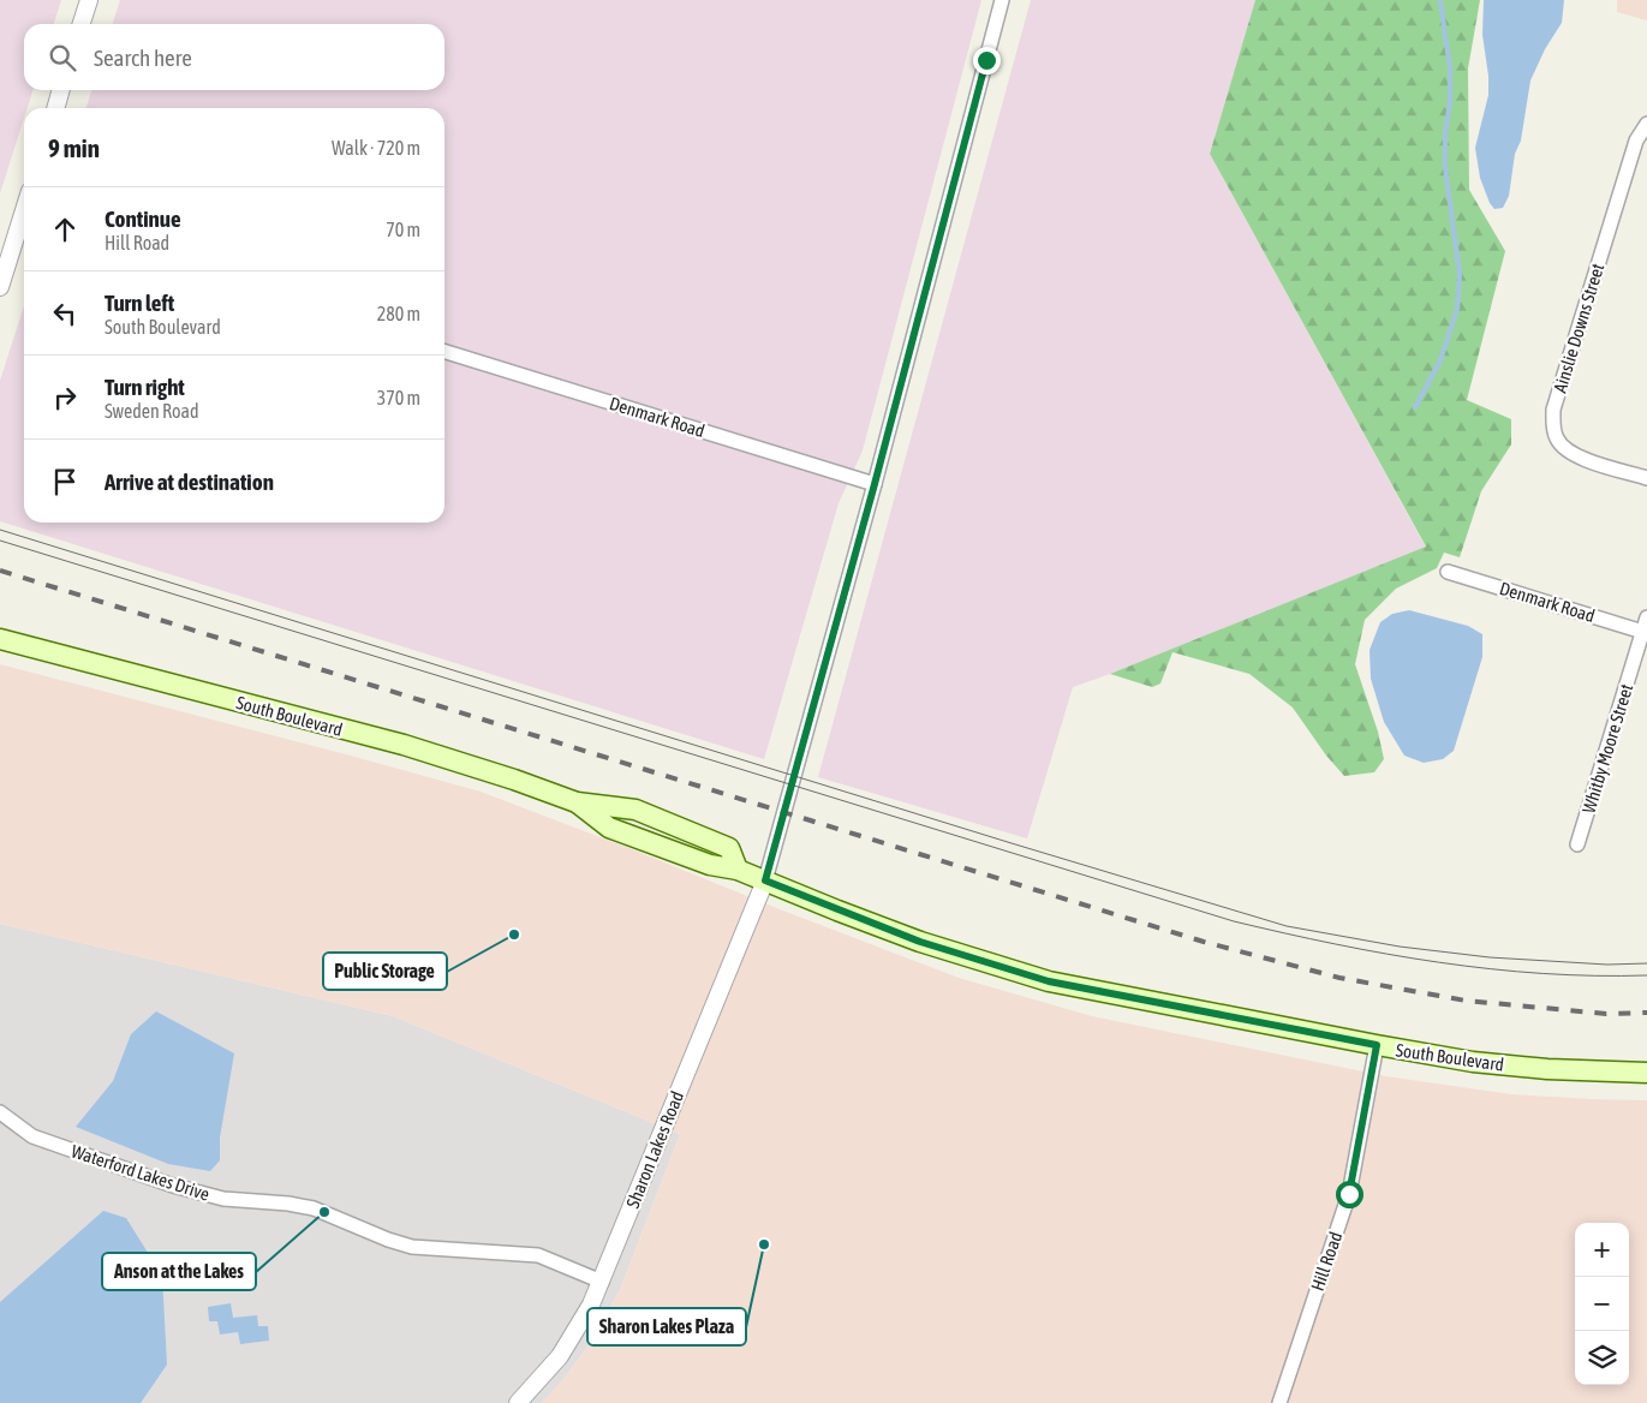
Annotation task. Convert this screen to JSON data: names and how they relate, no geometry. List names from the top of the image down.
{
  "streets": {
    "main road": ["South Boulevard"],
    "street": [
      "Ainslie Downs Street",
      "Denmark Road",
      "Whitby Moore Street",
      "Sharon Lakes Road",
      "Waterford Lakes Drive",
      "Hill Road"
    ]
  },
  "crossings": [
    ["Denmark Road", "Whitby Moore Street"],
    ["South Boulevard", "Sharon Lakes Road"],
    ["South Boulevard", "Hill Road"],
    ["Sharon Lakes Road", "Waterford Lakes Drive"]
  ],
  "places": ["Public Storage", "Anson at the Lakes", "Sharon Lakes Plaza"],
  "page": {
    "search": "Search here",
    "heading": ["9 min", "Walk · 720 m"],
    "list": [
      ["Continue", "Hill Road", "70 m"],
      ["Turn left", "South Boulevard", "280 m"],
      ["Turn right", "Sweden Road", "370 m"],
      "Arrive at destination"
    ],
    "map_buttons": ["+", "−"]
  }
}
